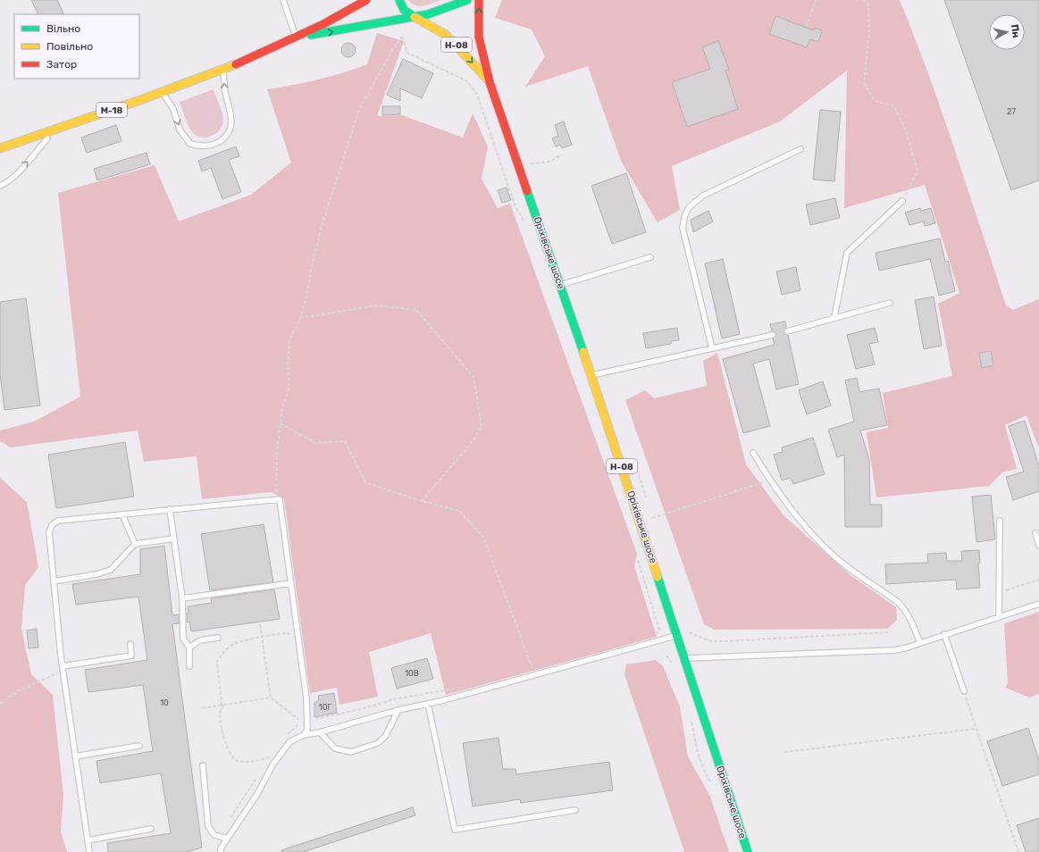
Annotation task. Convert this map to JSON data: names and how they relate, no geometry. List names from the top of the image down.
{
  "streets": {
    "main road": ["Н-08", "М-18", "Оріхівське шосе"]
  },
  "crossings": [
    ["Н-08", "М-18"],
    ["Н-08", "Оріхівське шосе"],
    ["М-18", "Оріхівське шосе"]
  ],
  "house_numbers": [
    "27",
    "10В",
    "10",
    "10Г"
  ],
  "legend": ["Вільно", "Повільно", "Затор"],
  "north": "right"
}
